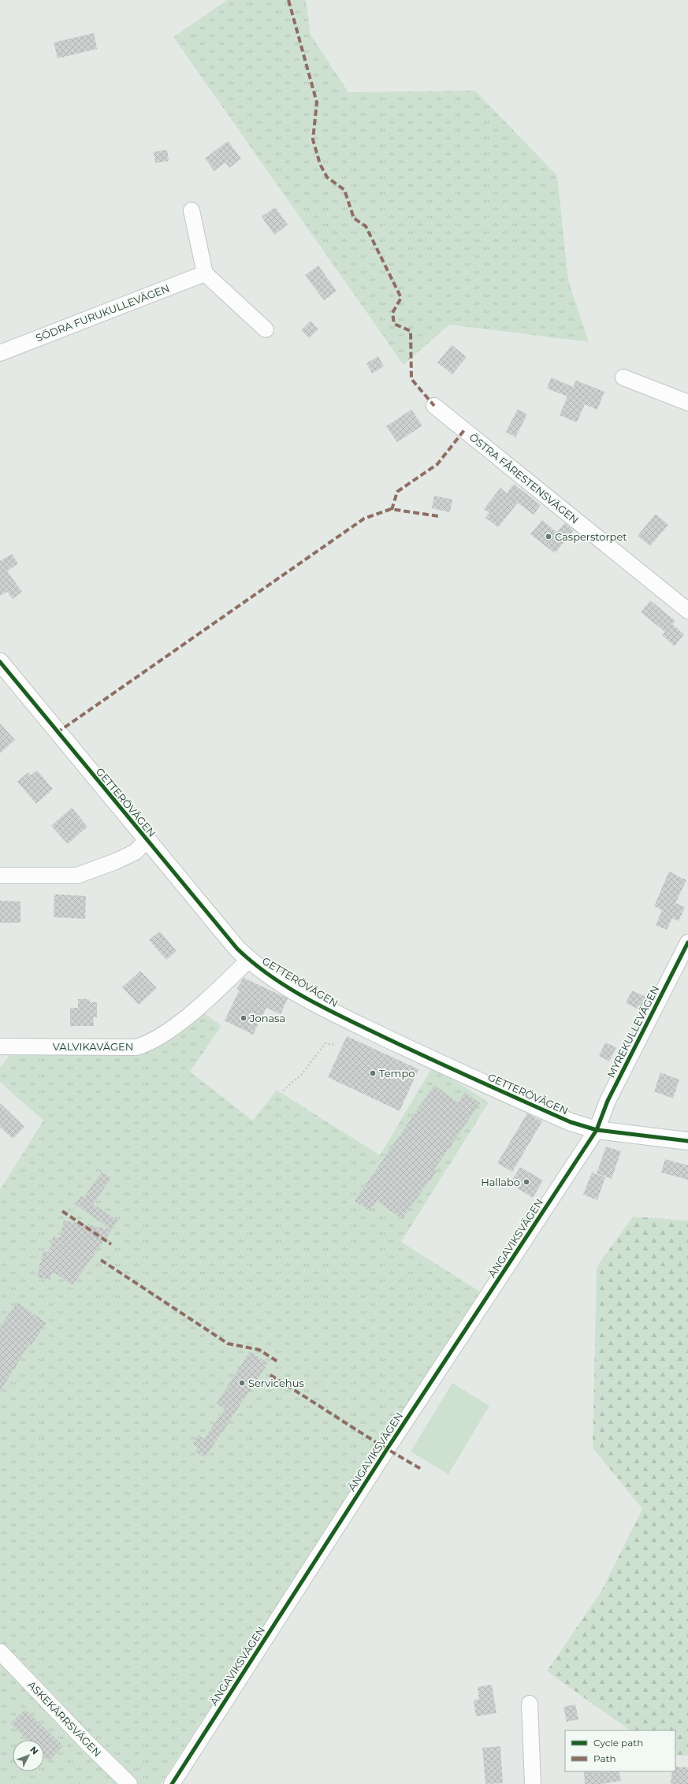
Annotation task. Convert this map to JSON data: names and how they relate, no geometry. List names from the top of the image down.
{
  "streets": {
    "street": [
      "SÖDRA FURUKULLEVÄGEN",
      "ÖSTRA FÅRESTENSVÄGEN",
      "GETTERÖVÄGEN",
      "MYREKULLEVÄGEN",
      "VALVIKAVÄGEN",
      "ÄNGAVIKSVÄGEN",
      "ASKEKÄRRSVÄGEN"
    ]
  },
  "crossings": [
    ["GETTERÖVÄGEN", "MYREKULLEVÄGEN"],
    ["GETTERÖVÄGEN", "VALVIKAVÄGEN"],
    ["GETTERÖVÄGEN", "ÄNGAVIKSVÄGEN"],
    ["MYREKULLEVÄGEN", "ÄNGAVIKSVÄGEN"]
  ],
  "places": [
    "Casperstorpet",
    "Jonasa",
    "Tempo",
    "Hallabo",
    "Servicehus"
  ],
  "legend": ["Cycle path", "Path"],
  "north": "top right"
}
